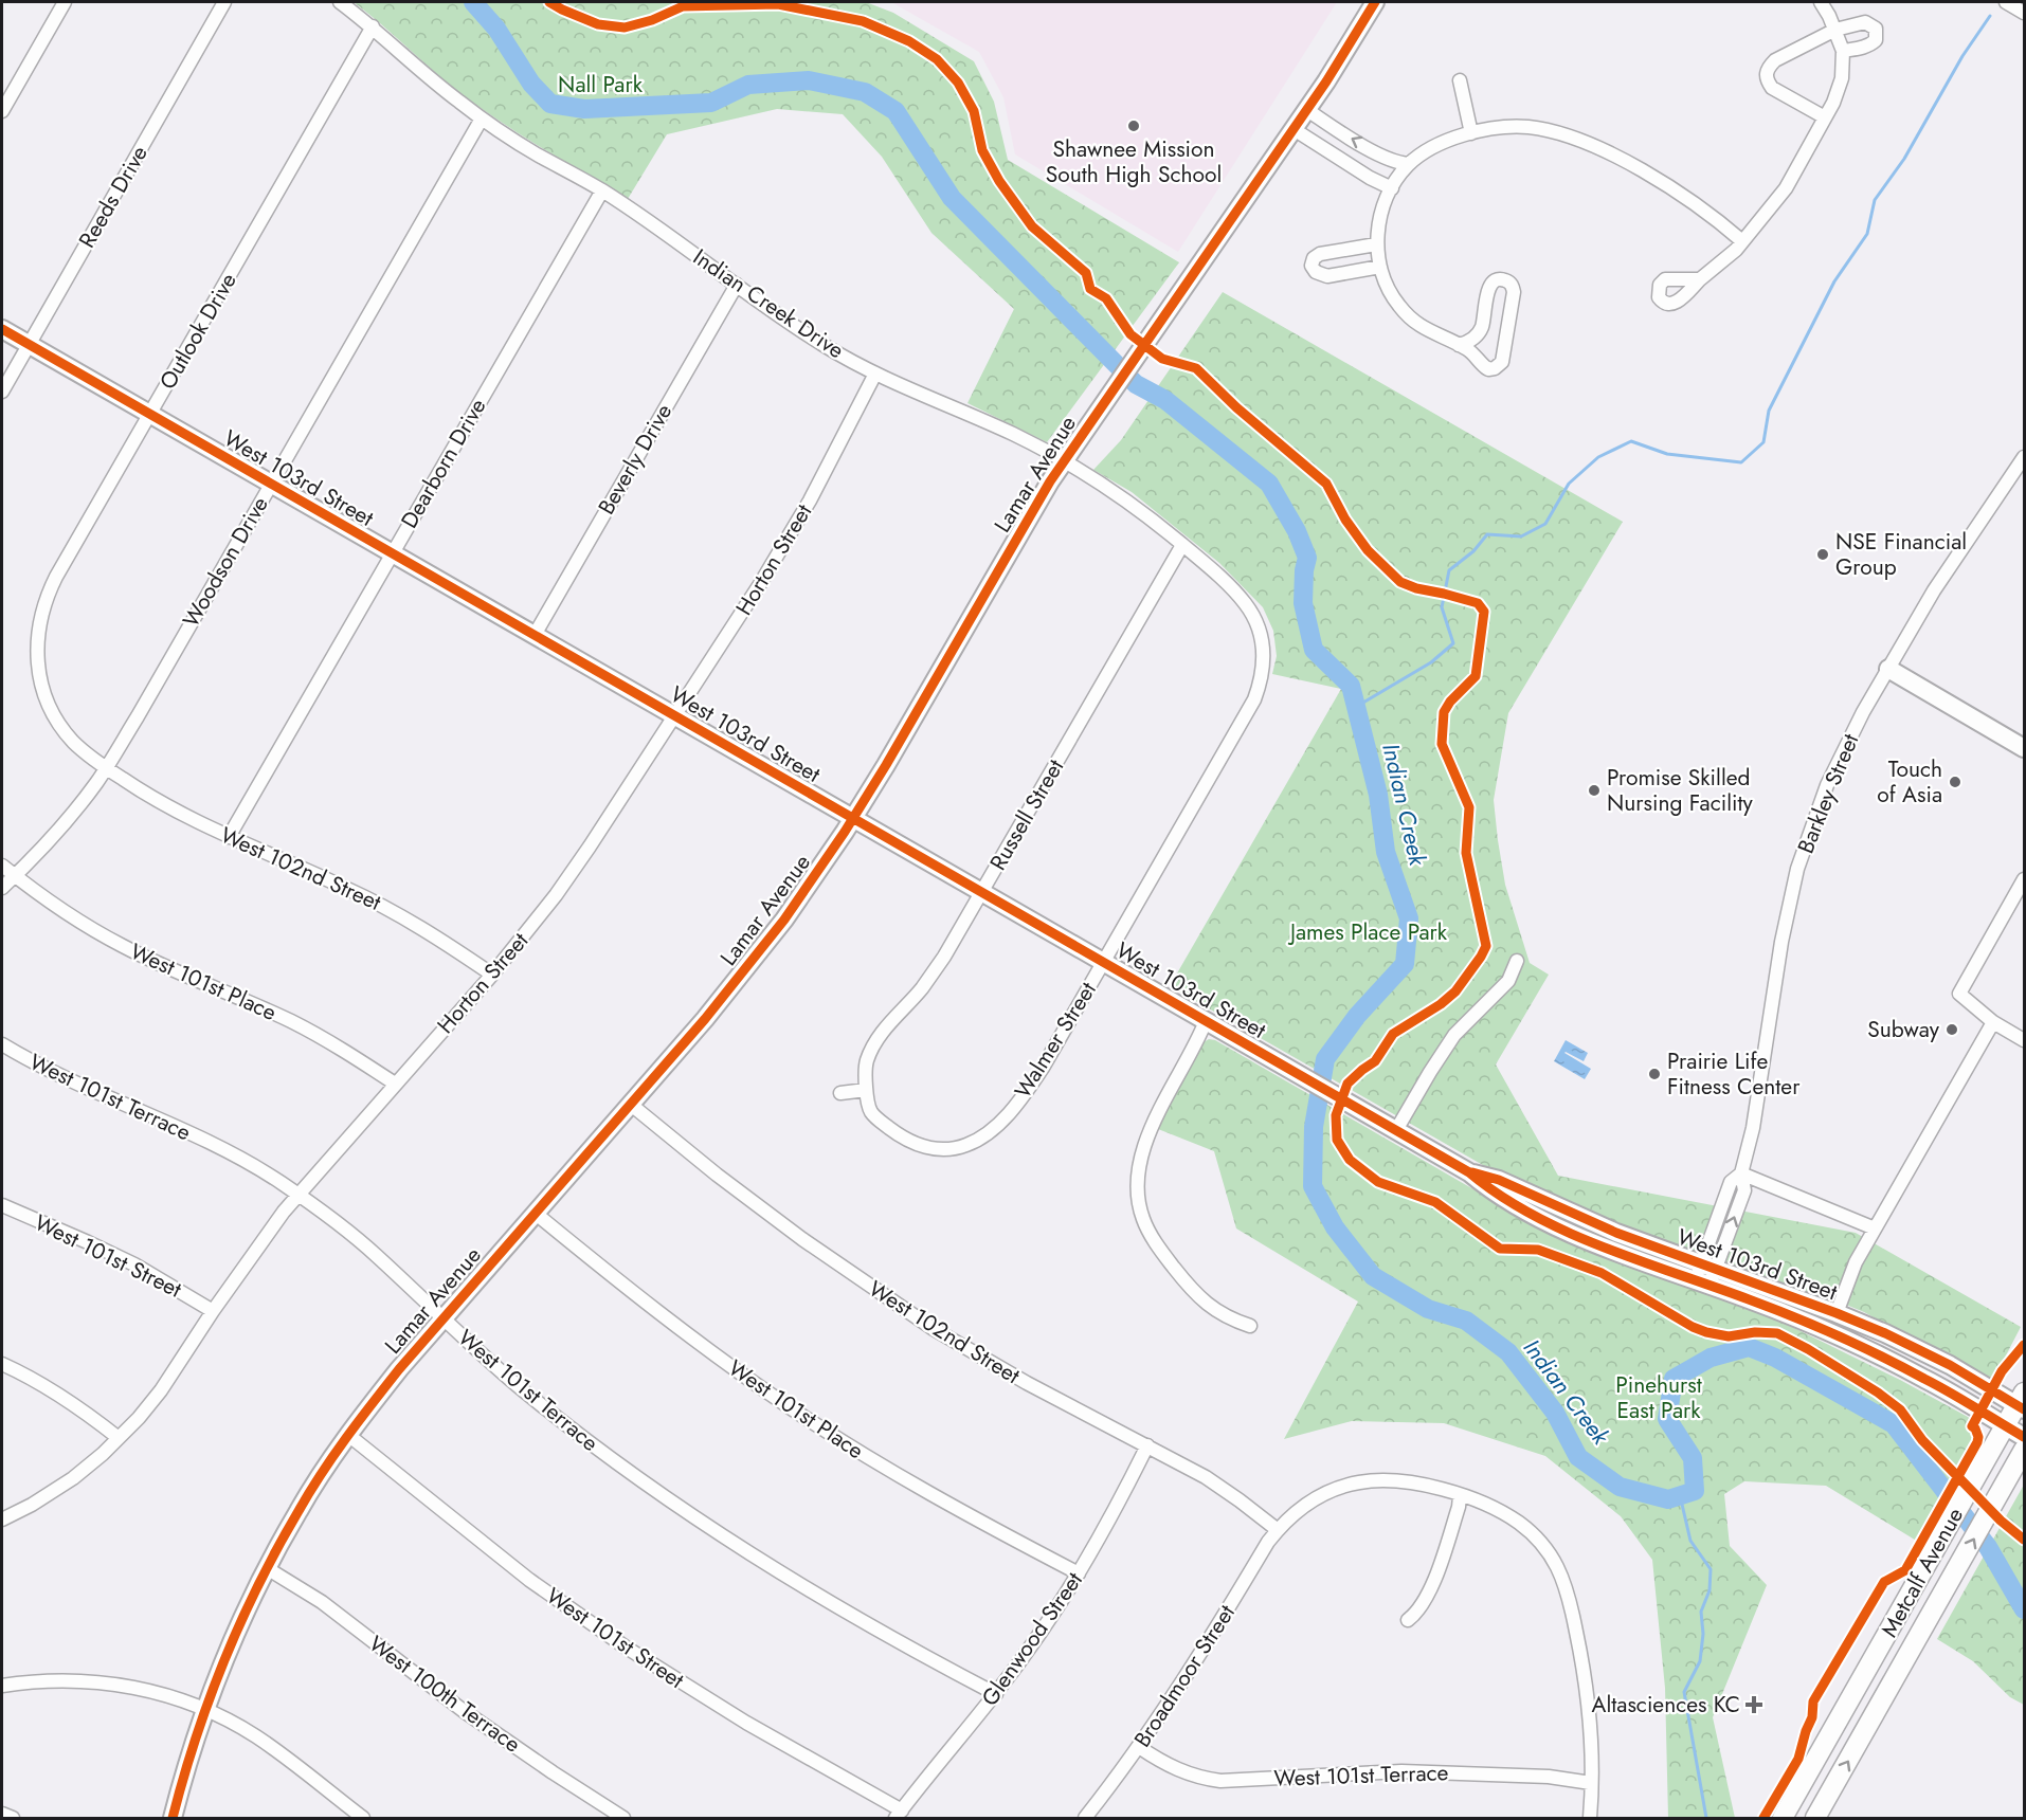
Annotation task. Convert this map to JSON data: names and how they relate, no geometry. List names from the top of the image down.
{
  "streets": {
    "main road": ["Lamar Avenue", "West 103rd Street", "Metcalf Avenue"],
    "street": [
      "Reeds Drive",
      "Indian Creek Drive",
      "Outlook Drive",
      "Beverly Drive",
      "Dearborn Drive",
      "Horton Street",
      "Woodson Drive",
      "Barkley Street",
      "Russell Street",
      "West 102nd Street",
      "West 101st Place",
      "Walmer Street",
      "West 101st Terrace",
      "West 101st Street",
      "Glenwood Street",
      "Broadmoor Street",
      "West 100th Terrace"
    ]
  },
  "crossings": [
    ["Reeds Drive", "West 103rd Street"],
    ["Indian Creek Drive", "Outlook Drive"],
    ["Indian Creek Drive", "Beverly Drive"],
    ["Indian Creek Drive", "Dearborn Drive"],
    ["Indian Creek Drive", "Lamar Avenue"],
    ["Indian Creek Drive", "Horton Street"],
    ["Indian Creek Drive", "Woodson Drive"],
    ["Indian Creek Drive", "Russell Street"],
    ["Indian Creek Drive", "Walmer Street"],
    ["Outlook Drive", "West 103rd Street"],
    ["Outlook Drive", "Woodson Drive"],
    ["Outlook Drive", "West 102nd Street"],
    ["Beverly Drive", "West 103rd Street"],
    ["Dearborn Drive", "West 103rd Street"],
    ["Dearborn Drive", "West 102nd Street"],
    ["Lamar Avenue", "West 103rd Street"],
    ["Lamar Avenue", "West 102nd Street"],
    ["Lamar Avenue", "West 101st Place"],
    ["Lamar Avenue", "West 101st Terrace"],
    ["Lamar Avenue", "West 101st Street"],
    ["Lamar Avenue", "West 100th Terrace"],
    ["West 103rd Street", "Horton Street"],
    ["West 103rd Street", "Woodson Drive"],
    ["West 103rd Street", "Barkley Street"],
    ["West 103rd Street", "Russell Street"],
    ["West 103rd Street", "Walmer Street"],
    ["West 103rd Street", "Metcalf Avenue"],
    ["Horton Street", "West 102nd Street"],
    ["Horton Street", "West 101st Place"],
    ["Horton Street", "West 101st Terrace"],
    ["Horton Street", "West 101st Street"],
    ["Woodson Drive", "West 102nd Street"],
    ["Woodson Drive", "West 101st Place"],
    ["Russell Street", "Walmer Street"],
    ["West 102nd Street", "Glenwood Street"],
    ["West 102nd Street", "Broadmoor Street"],
    ["West 101st Place", "Glenwood Street"],
    ["West 101st Terrace", "Glenwood Street"],
    ["West 101st Terrace", "Broadmoor Street"],
    ["West 101st Street", "Glenwood Street"]
  ],
  "water": ["Indian Creek"],
  "parks": ["Nall Park", "James Place Park", "Pinehurst East Park"],
  "places": {
    "other": [
      "Shawnee Mission South High School",
      "NSE Financial Group",
      "Touch of Asia",
      "Promise Skilled Nursing Facility",
      "Subway",
      "Prairie Life Fitness Center"
    ],
    "health": ["Altasciences KC"]
  }
}
